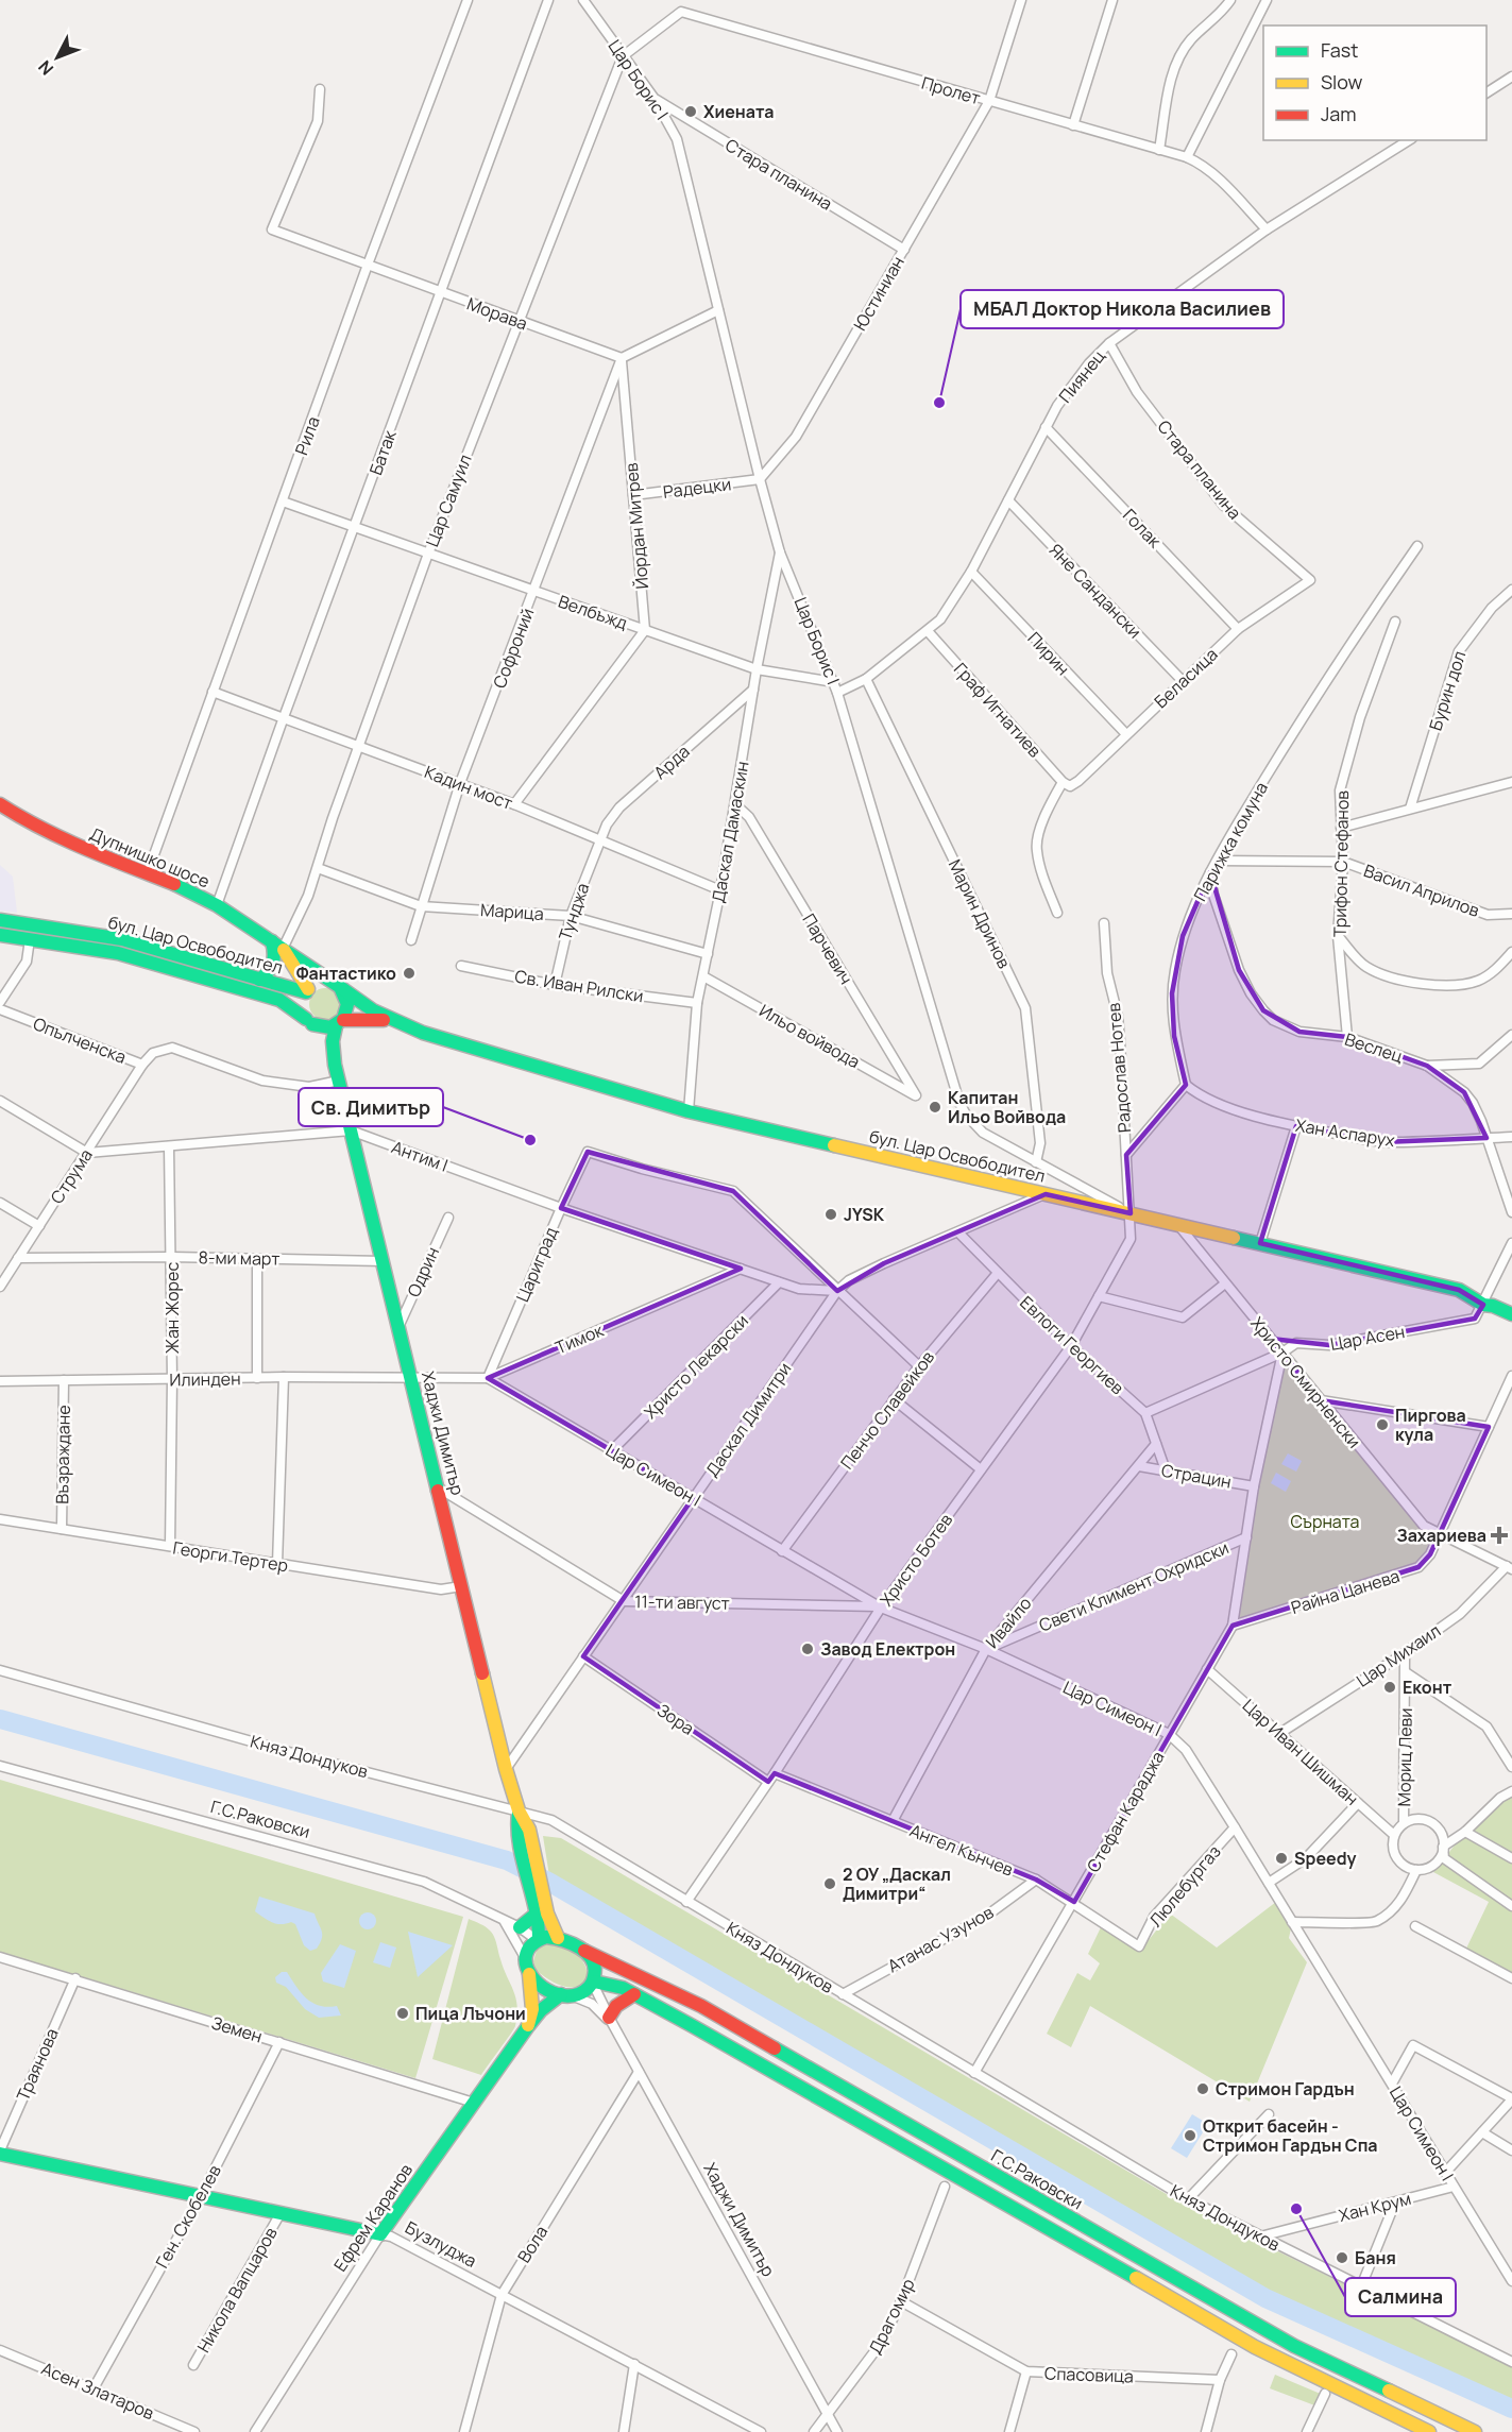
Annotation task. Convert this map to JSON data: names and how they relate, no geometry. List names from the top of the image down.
{
  "streets": {
    "street": [
      "Цар Борис I",
      "Пролет",
      "Стара планина",
      "Юстиниан",
      "Морава",
      "Пиянец",
      "Рила",
      "Батак",
      "Радецки",
      "Цар Самуил",
      "Йордан Митрев",
      "Голак",
      "Яне Сандански",
      "Велбъжд",
      "Софроний",
      "Пирин",
      "Беласица",
      "Бурин дол",
      "Граф Игнатиев",
      "Арда",
      "Кадин мост",
      "Даскал Дамаскин",
      "Парижка комуна",
      "Дупнишко шосе",
      "Трифон Стефанов",
      "Васил Априлов",
      "Марица",
      "Тунджа",
      "Марин Дринов",
      "бул. Цар Освободител",
      "Парчевич",
      "Св. Иван Рилски",
      "Ильо войвода",
      "Опълченска",
      "Веслец",
      "Радослав Нотев",
      "Хан Аспарух",
      "Антим I",
      "Струма",
      "8-ми март",
      "Цариград",
      "Одрин",
      "Жан Жорес",
      "Цар Асен",
      "Тимок",
      "Евлоги Георгиев",
      "Христо Лекарски",
      "Илинден",
      "Христо Смирненски",
      "Пенчо Славейков",
      "Даскал Димитри",
      "Хаджи Димитър",
      "Възраждане",
      "Цар Симеон I",
      "Страцин",
      "Георги Тертер",
      "Христо Ботев",
      "Свети Климент Охридски",
      "Райна Цанева",
      "11-ти август",
      "Ивайло",
      "Цар Михаил",
      "Зора",
      "Цар Иван Шишман",
      "Княз Дондуков",
      "Мориц Леви",
      "Стефан Караджа",
      "Г.С.Раковски",
      "Ангел Кънчев",
      "Люлебургаз",
      "Атанас Узунов",
      "Земен",
      "Траянова",
      "Хан Крум",
      "Ген. Скобелев",
      "Ефрем Каранов",
      "Бузлуджа",
      "Вола",
      "Никола Вапцаров",
      "Драгомир",
      "Спасовица",
      "Асен Златаров"
    ]
  },
  "crossings": [
    ["Цар Борис I", "Пролет"],
    ["Цар Борис I", "Стара планина"],
    ["Цар Борис I", "Юстиниан"],
    ["Цар Борис I", "Пиянец"],
    ["Цар Борис I", "Радецки"],
    ["Цар Борис I", "Цар Самуил"],
    ["Цар Борис I", "Велбъжд"],
    ["Цар Борис I", "Даскал Дамаскин"],
    ["Цар Борис I", "Марин Дринов"],
    ["Цар Борис I", "бул. Цар Освободител"],
    ["Цар Борис I", "Радослав Нотев"],
    ["Цар Борис I", "Христо Ботев"],
    ["Пролет", "Юстиниан"],
    ["Пролет", "Пиянец"],
    ["Пролет", "Цар Самуил"],
    ["Стара планина", "Юстиниан"],
    ["Стара планина", "Пиянец"],
    ["Стара планина", "Беласица"],
    ["Юстиниан", "Радецки"],
    ["Морава", "Рила"],
    ["Морава", "Батак"],
    ["Морава", "Цар Самуил"],
    ["Морава", "Йордан Митрев"],
    ["Морава", "Софроний"],
    ["Пиянец", "Голак"],
    ["Пиянец", "Яне Сандански"],
    ["Пиянец", "Пирин"],
    ["Пиянец", "Граф Игнатиев"],
    ["Пиянец", "Марин Дринов"],
    ["Рила", "Велбъжд"],
    ["Рила", "Кадин мост"],
    ["Рила", "Дупнишко шосе"],
    ["Батак", "Велбъжд"],
    ["Батак", "Кадин мост"],
    ["Батак", "Дупнишко шосе"],
    ["Радецки", "Йордан Митрев"],
    ["Цар Самуил", "Велбъжд"],
    ["Цар Самуил", "Кадин мост"],
    ["Цар Самуил", "Дупнишко шосе"],
    ["Цар Самуил", "Марица"],
    ["Йордан Митрев", "Велбъжд"],
    ["Йордан Митрев", "Софроний"],
    ["Голак", "Беласица"],
    ["Яне Сандански", "Беласица"],
    ["Велбъжд", "Софроний"],
    ["Велбъжд", "Даскал Дамаскин"],
    ["Софроний", "Кадин мост"],
    ["Софроний", "Марица"],
    ["Пирин", "Беласица"],
    ["Беласица", "Граф Игнатиев"],
    ["Арда", "Кадин мост"],
    ["Арда", "Даскал Дамаскин"],
    ["Арда", "Тунджа"],
    ["Кадин мост", "Даскал Дамаскин"],
    ["Кадин мост", "Тунджа"],
    ["Даскал Дамаскин", "Марица"],
    ["Даскал Дамаскин", "бул. Цар Освободител"],
    ["Даскал Дамаскин", "Парчевич"],
    ["Даскал Дамаскин", "Св. Иван Рилски"],
    ["Даскал Дамаскин", "Ильо войвода"],
    ["Парижка комуна", "Васил Априлов"],
    ["Парижка комуна", "Веслец"],
    ["Парижка комуна", "Хан Аспарух"],
    ["Дупнишко шосе", "бул. Цар Освободител"],
    ["Трифон Стефанов", "Васил Априлов"],
    ["Трифон Стефанов", "Веслец"],
    ["Марица", "Тунджа"],
    ["Тунджа", "Св. Иван Рилски"],
    ["бул. Цар Освободител", "Радослав Нотев"],
    ["бул. Цар Освободител", "Цар Асен"],
    ["бул. Цар Освободител", "Христо Смирненски"],
    ["бул. Цар Освободител", "Даскал Димитри"],
    ["бул. Цар Освободител", "Христо Ботев"],
    ["Парчевич", "Ильо войвода"],
    ["Опълченска", "Струма"],
    ["Опълченска", "Хаджи Димитър"],
    ["Веслец", "Хан Аспарух"],
    ["Радослав Нотев", "Христо Ботев"],
    ["Антим I", "Струма"],
    ["Антим I", "Цариград"],
    ["Антим I", "Жан Жорес"],
    ["Антим I", "Тимок"],
    ["Антим I", "Христо Лекарски"],
    ["Антим I", "Даскал Димитри"],
    ["Антим I", "Хаджи Димитър"],
    ["Струма", "8-ми март"],
    ["8-ми март", "Жан Жорес"],
    ["8-ми март", "Хаджи Димитър"],
    ["Цариград", "Тимок"],
    ["Цариград", "Даскал Димитри"],
    ["Цариград", "Цар Симеон I"],
    ["Одрин", "Хаджи Димитър"],
    ["Жан Жорес", "Илинден"],
    ["Жан Жорес", "Георги Тертер"],
    ["Цар Асен", "Евлоги Георгиев"],
    ["Цар Асен", "Христо Смирненски"],
    ["Цар Асен", "Стефан Караджа"],
    ["Тимок", "Илинден"],
    ["Тимок", "Хаджи Димитър"],
    ["Тимок", "Цар Симеон I"],
    ["Евлоги Георгиев", "Пенчо Славейков"],
    ["Евлоги Георгиев", "Даскал Димитри"],
    ["Евлоги Георгиев", "Страцин"],
    ["Евлоги Георгиев", "Христо Ботев"],
    ["Евлоги Георгиев", "Ивайло"],
    ["Христо Лекарски", "Цар Симеон I"],
    ["Илинден", "Хаджи Димитър"],
    ["Илинден", "Възраждане"],
    ["Христо Смирненски", "Райна Цанева"],
    ["Христо Смирненски", "Цар Михаил"],
    ["Христо Смирненски", "Стефан Караджа"],
    ["Пенчо Славейков", "Цар Симеон I"],
    ["Даскал Димитри", "Хаджи Димитър"],
    ["Даскал Димитри", "Цар Симеон I"],
    ["Даскал Димитри", "11-ти август"],
    ["Даскал Димитри", "Зора"],
    ["Хаджи Димитър", "Георги Тертер"],
    ["Хаджи Димитър", "11-ти август"],
    ["Хаджи Димитър", "Княз Дондуков"],
    ["Хаджи Димитър", "Г.С.Раковски"],
    ["Хаджи Димитър", "Ефрем Каранов"],
    ["Хаджи Димитър", "Вола"],
    ["Хаджи Димитър", "Драгомир"],
    ["Възраждане", "Георги Тертер"],
    ["Цар Симеон I", "Христо Ботев"],
    ["Цар Симеон I", "Свети Климент Охридски"],
    ["Цар Симеон I", "11-ти август"],
    ["Цар Симеон I", "Ивайло"],
    ["Цар Симеон I", "Стефан Караджа"],
    ["Цар Симеон I", "Люлебургаз"],
    ["Цар Симеон I", "Хан Крум"],
    ["Страцин", "Ивайло"],
    ["Страцин", "Стефан Караджа"],
    ["Христо Ботев", "11-ти август"],
    ["Христо Ботев", "Зора"],
    ["Христо Ботев", "Княз Дондуков"],
    ["Христо Ботев", "Ангел Кънчев"],
    ["Свети Климент Охридски", "Ивайло"],
    ["Свети Климент Охридски", "Стефан Караджа"],
    ["Райна Цанева", "Стефан Караджа"],
    ["Ивайло", "Ангел Кънчев"],
    ["Цар Михаил", "Цар Иван Шишман"],
    ["Цар Михаил", "Мориц Леви"],
    ["Цар Иван Шишман", "Мориц Леви"],
    ["Цар Иван Шишман", "Стефан Караджа"],
    ["Княз Дондуков", "Стефан Караджа"],
    ["Княз Дондуков", "Атанас Узунов"],
    ["Княз Дондуков", "Хан Крум"],
    ["Стефан Караджа", "Ангел Кънчев"],
    ["Г.С.Раковски", "Ефрем Каранов"],
    ["Ангел Кънчев", "Люлебургаз"],
    ["Ангел Кънчев", "Атанас Узунов"],
    ["Земен", "Траянова"],
    ["Земен", "Ген. Скобелев"],
    ["Земен", "Ефрем Каранов"],
    ["Траянова", "Бузлуджа"],
    ["Ген. Скобелев", "Бузлуджа"],
    ["Ген. Скобелев", "Асен Златаров"],
    ["Ефрем Каранов", "Бузлуджа"],
    ["Бузлуджа", "Вола"],
    ["Бузлуджа", "Никола Вапцаров"],
    ["Драгомир", "Спасовица"]
  ],
  "parks": ["Сърната"],
  "places": {
    "other": [
      "Хиената",
      "МБАЛ Доктор Никола Василиев",
      "Фантастико",
      "Капитан Ильо Войвода",
      "Св. Димитър",
      "JYSK",
      "Пиргова кула",
      "Завод Електрон",
      "Еконт",
      "Speedy",
      "2 ОУ „Даскал Димитри“",
      "Пица Лъчони",
      "Стримон Гардън",
      "Открит басейн - Стримон Гардън Спа",
      "Салмина",
      "Баня"
    ],
    "health": ["Захариева"]
  },
  "legend": ["Fast", "Slow", "Jam"],
  "north": "bottom left"
}
